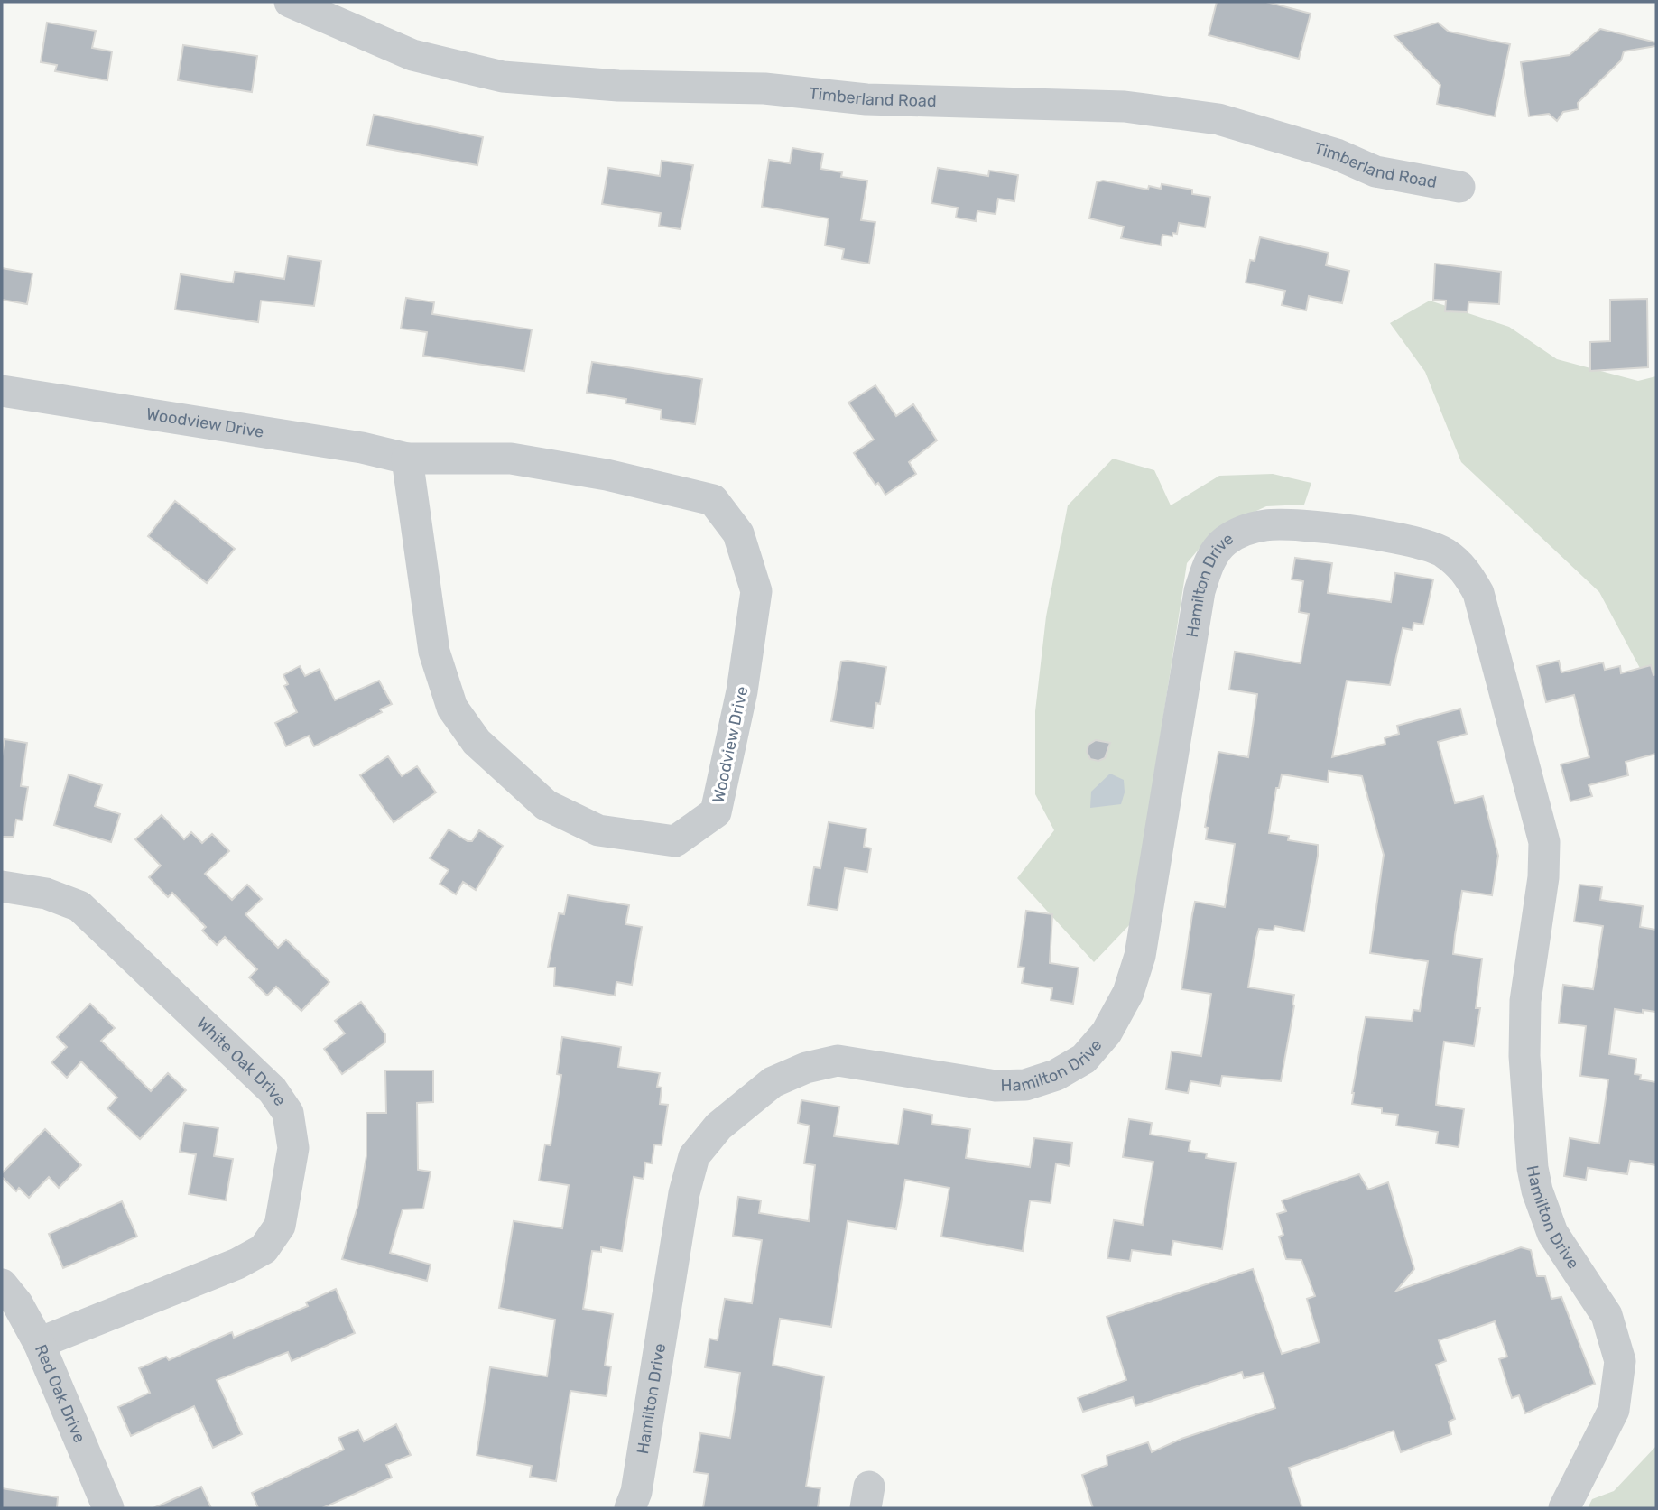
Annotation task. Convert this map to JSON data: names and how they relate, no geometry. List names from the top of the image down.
{
  "streets": {
    "street": [
      "Timberland Road",
      "Woodview Drive",
      "Hamilton Drive",
      "White Oak Drive",
      "Red Oak Drive"
    ]
  },
  "crossings": [
    ["White Oak Drive", "Red Oak Drive"]
  ]
}
